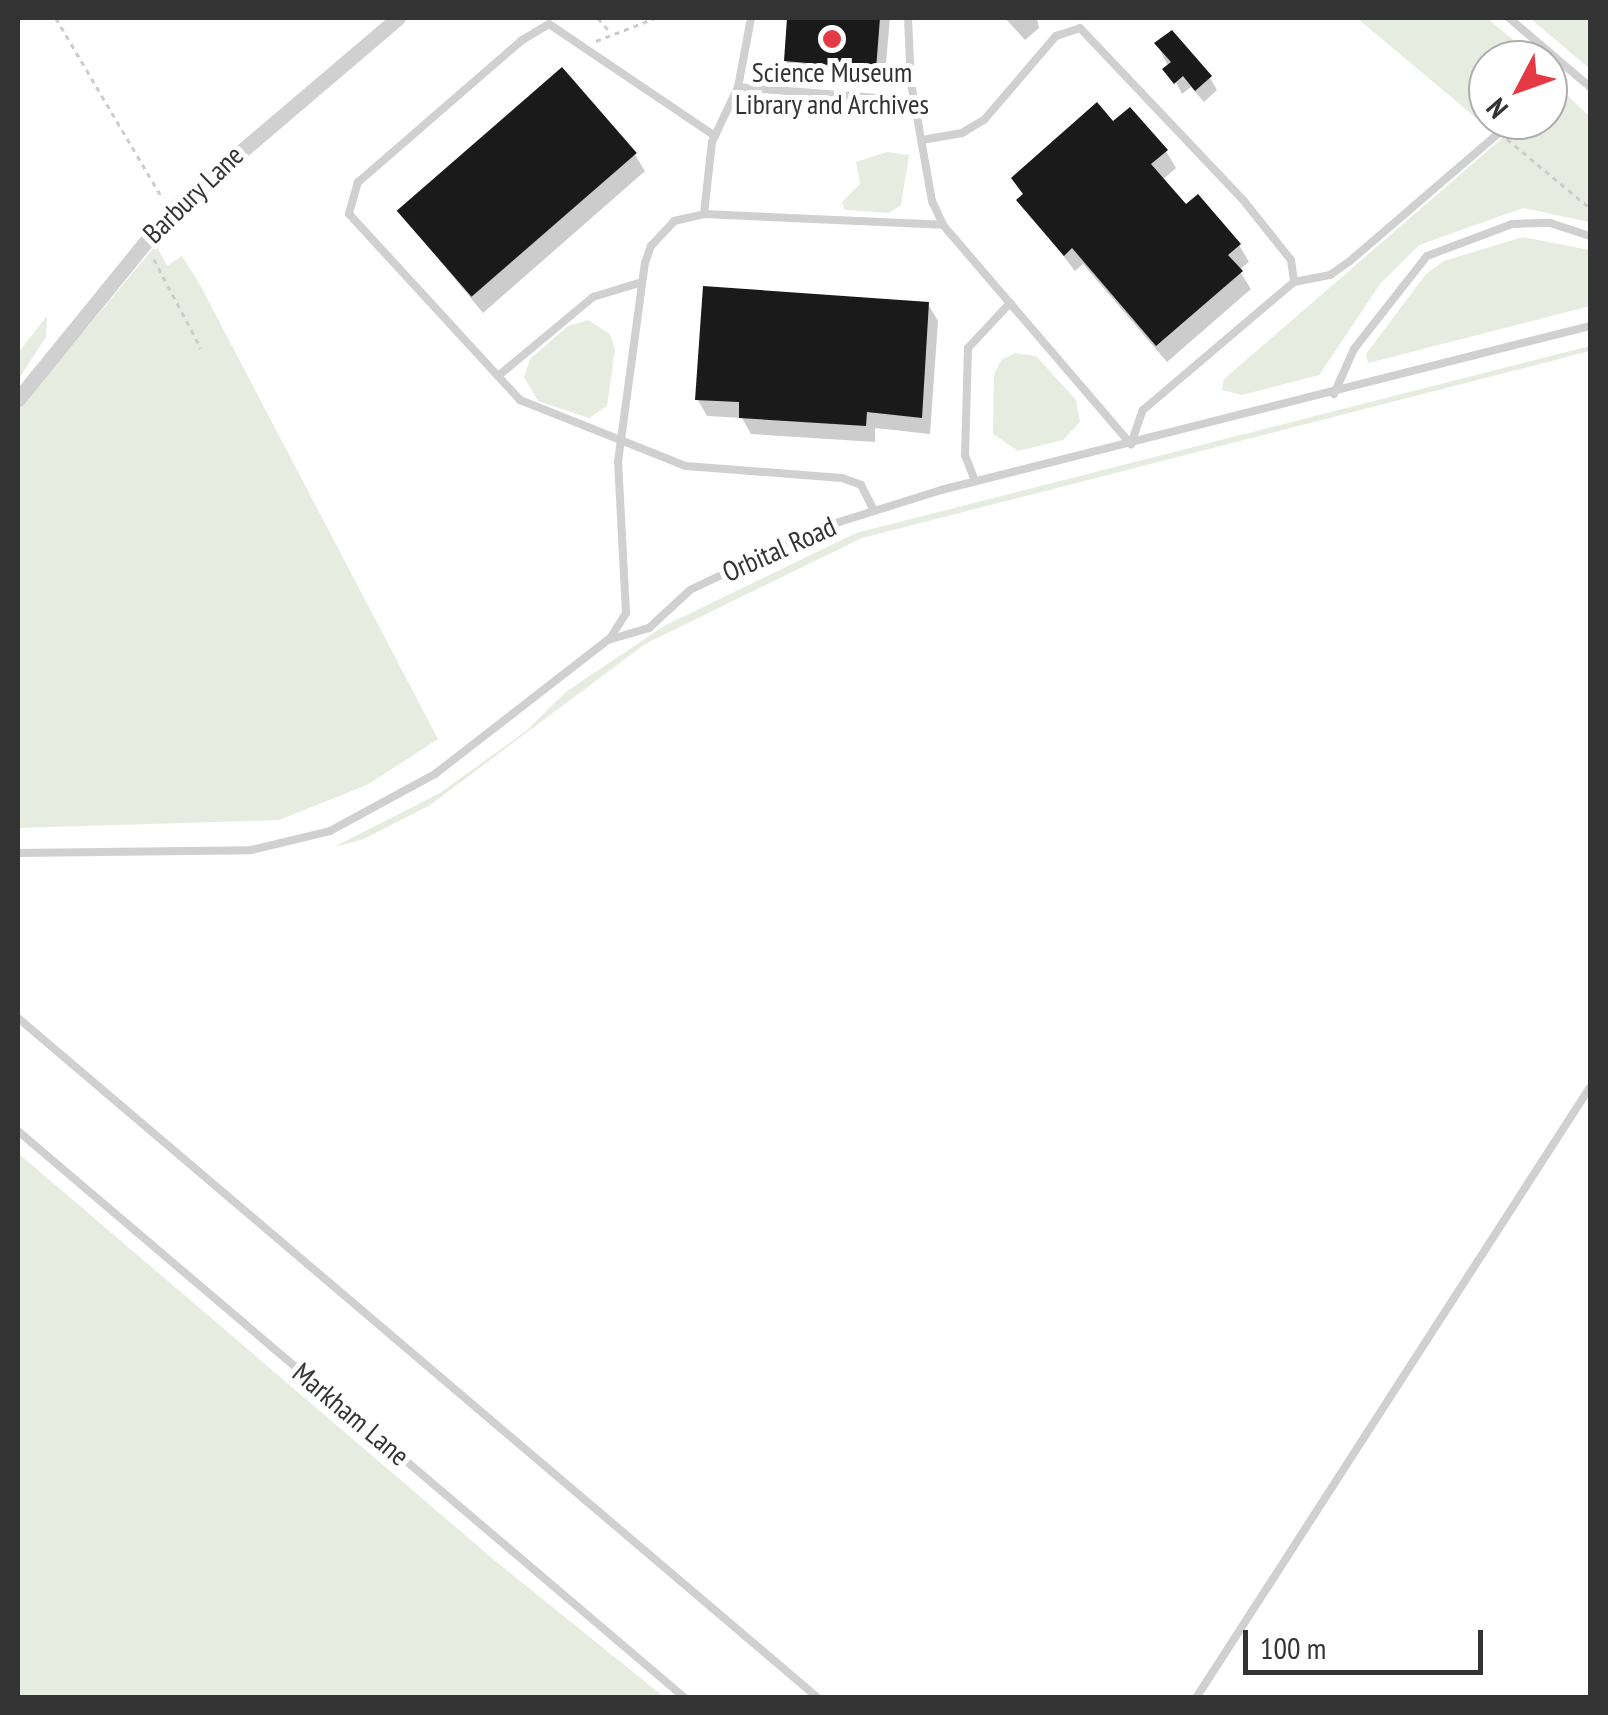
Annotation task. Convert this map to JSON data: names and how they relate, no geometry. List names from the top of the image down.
{
  "streets": {
    "street": ["Barbury Lane"],
    "lane": ["Orbital Road", "Markham Lane"]
  },
  "places": ["Science Museum Library and Archives"],
  "scale_bar": "100 m",
  "north": "bottom left"
}
